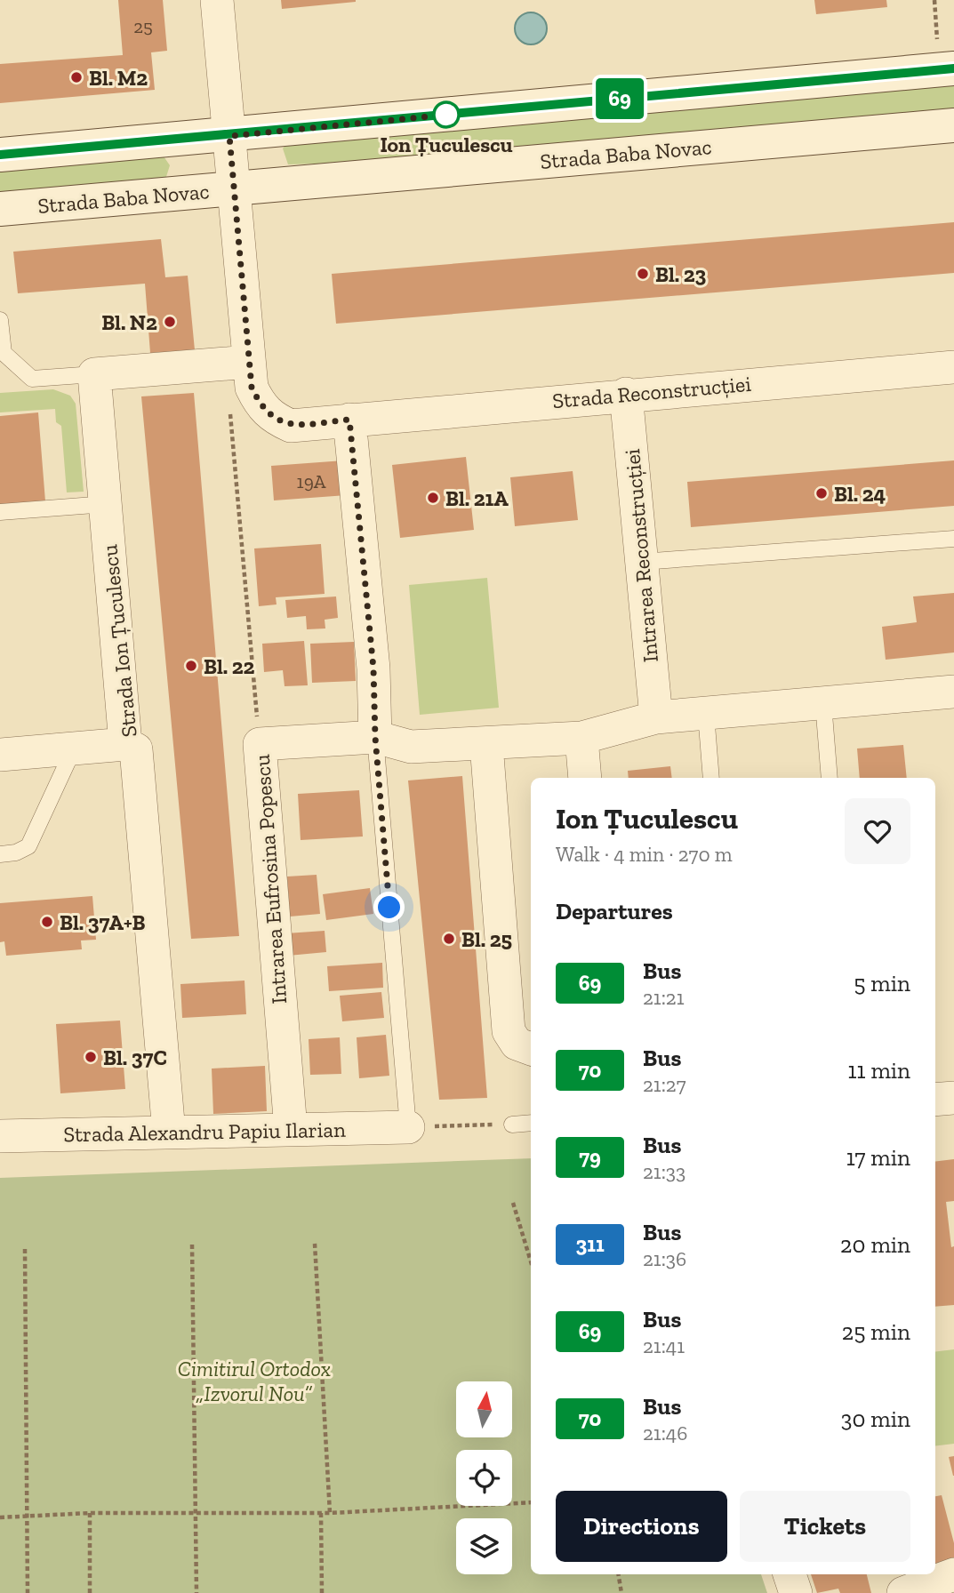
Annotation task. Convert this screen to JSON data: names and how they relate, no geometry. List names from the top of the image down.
{
  "streets": {
    "main road": ["Strada Baba Novac"],
    "street": [
      "Strada Reconstrucției",
      "Intrarea Reconstrucției",
      "Strada Ion Țuculescu",
      "Intrarea Eufrosina Popescu",
      "Strada Alexandru Papiu Ilarian"
    ]
  },
  "crossings": [
    ["Strada Reconstrucției", "Intrarea Reconstrucției"],
    ["Strada Ion Țuculescu", "Strada Alexandru Papiu Ilarian"],
    ["Intrarea Eufrosina Popescu", "Strada Alexandru Papiu Ilarian"]
  ],
  "parks": ["Cimitirul Ortodox „Izvorul Nou”"],
  "places": [
    "Bl. M2",
    "Ion Țuculescu",
    "Bl. 23",
    "Bl. N2",
    "Bl. 24",
    "Bl. 21A",
    "Bl. 22",
    "Bl. 37A+B",
    "Bl. 25",
    "Bl. 37C"
  ],
  "lines": ["bus line 69"],
  "house_numbers": ["25", "19A"],
  "north": "top",
  "page": {
    "on_map": "69",
    "heading": [
      ["Ion Țuculescu", "Walk · 4 min · 270 m"],
      "Departures"
    ],
    "list": [
      {
        "mark": "69",
        "name": "Bus",
        "note": "21:21",
        "value": "5 min"
      },
      {
        "mark": "70",
        "name": "Bus",
        "note": "21:27",
        "value": "11 min"
      },
      {
        "mark": "79",
        "name": "Bus",
        "note": "21:33",
        "value": "17 min"
      },
      {
        "mark": "311",
        "name": "Bus",
        "note": "21:36",
        "value": "20 min"
      },
      {
        "mark": "69",
        "name": "Bus",
        "note": "21:41",
        "value": "25 min"
      },
      {
        "mark": "70",
        "name": "Bus",
        "note": "21:46",
        "value": "30 min"
      }
    ],
    "buttons": ["Directions", "Tickets"]
  }
}
